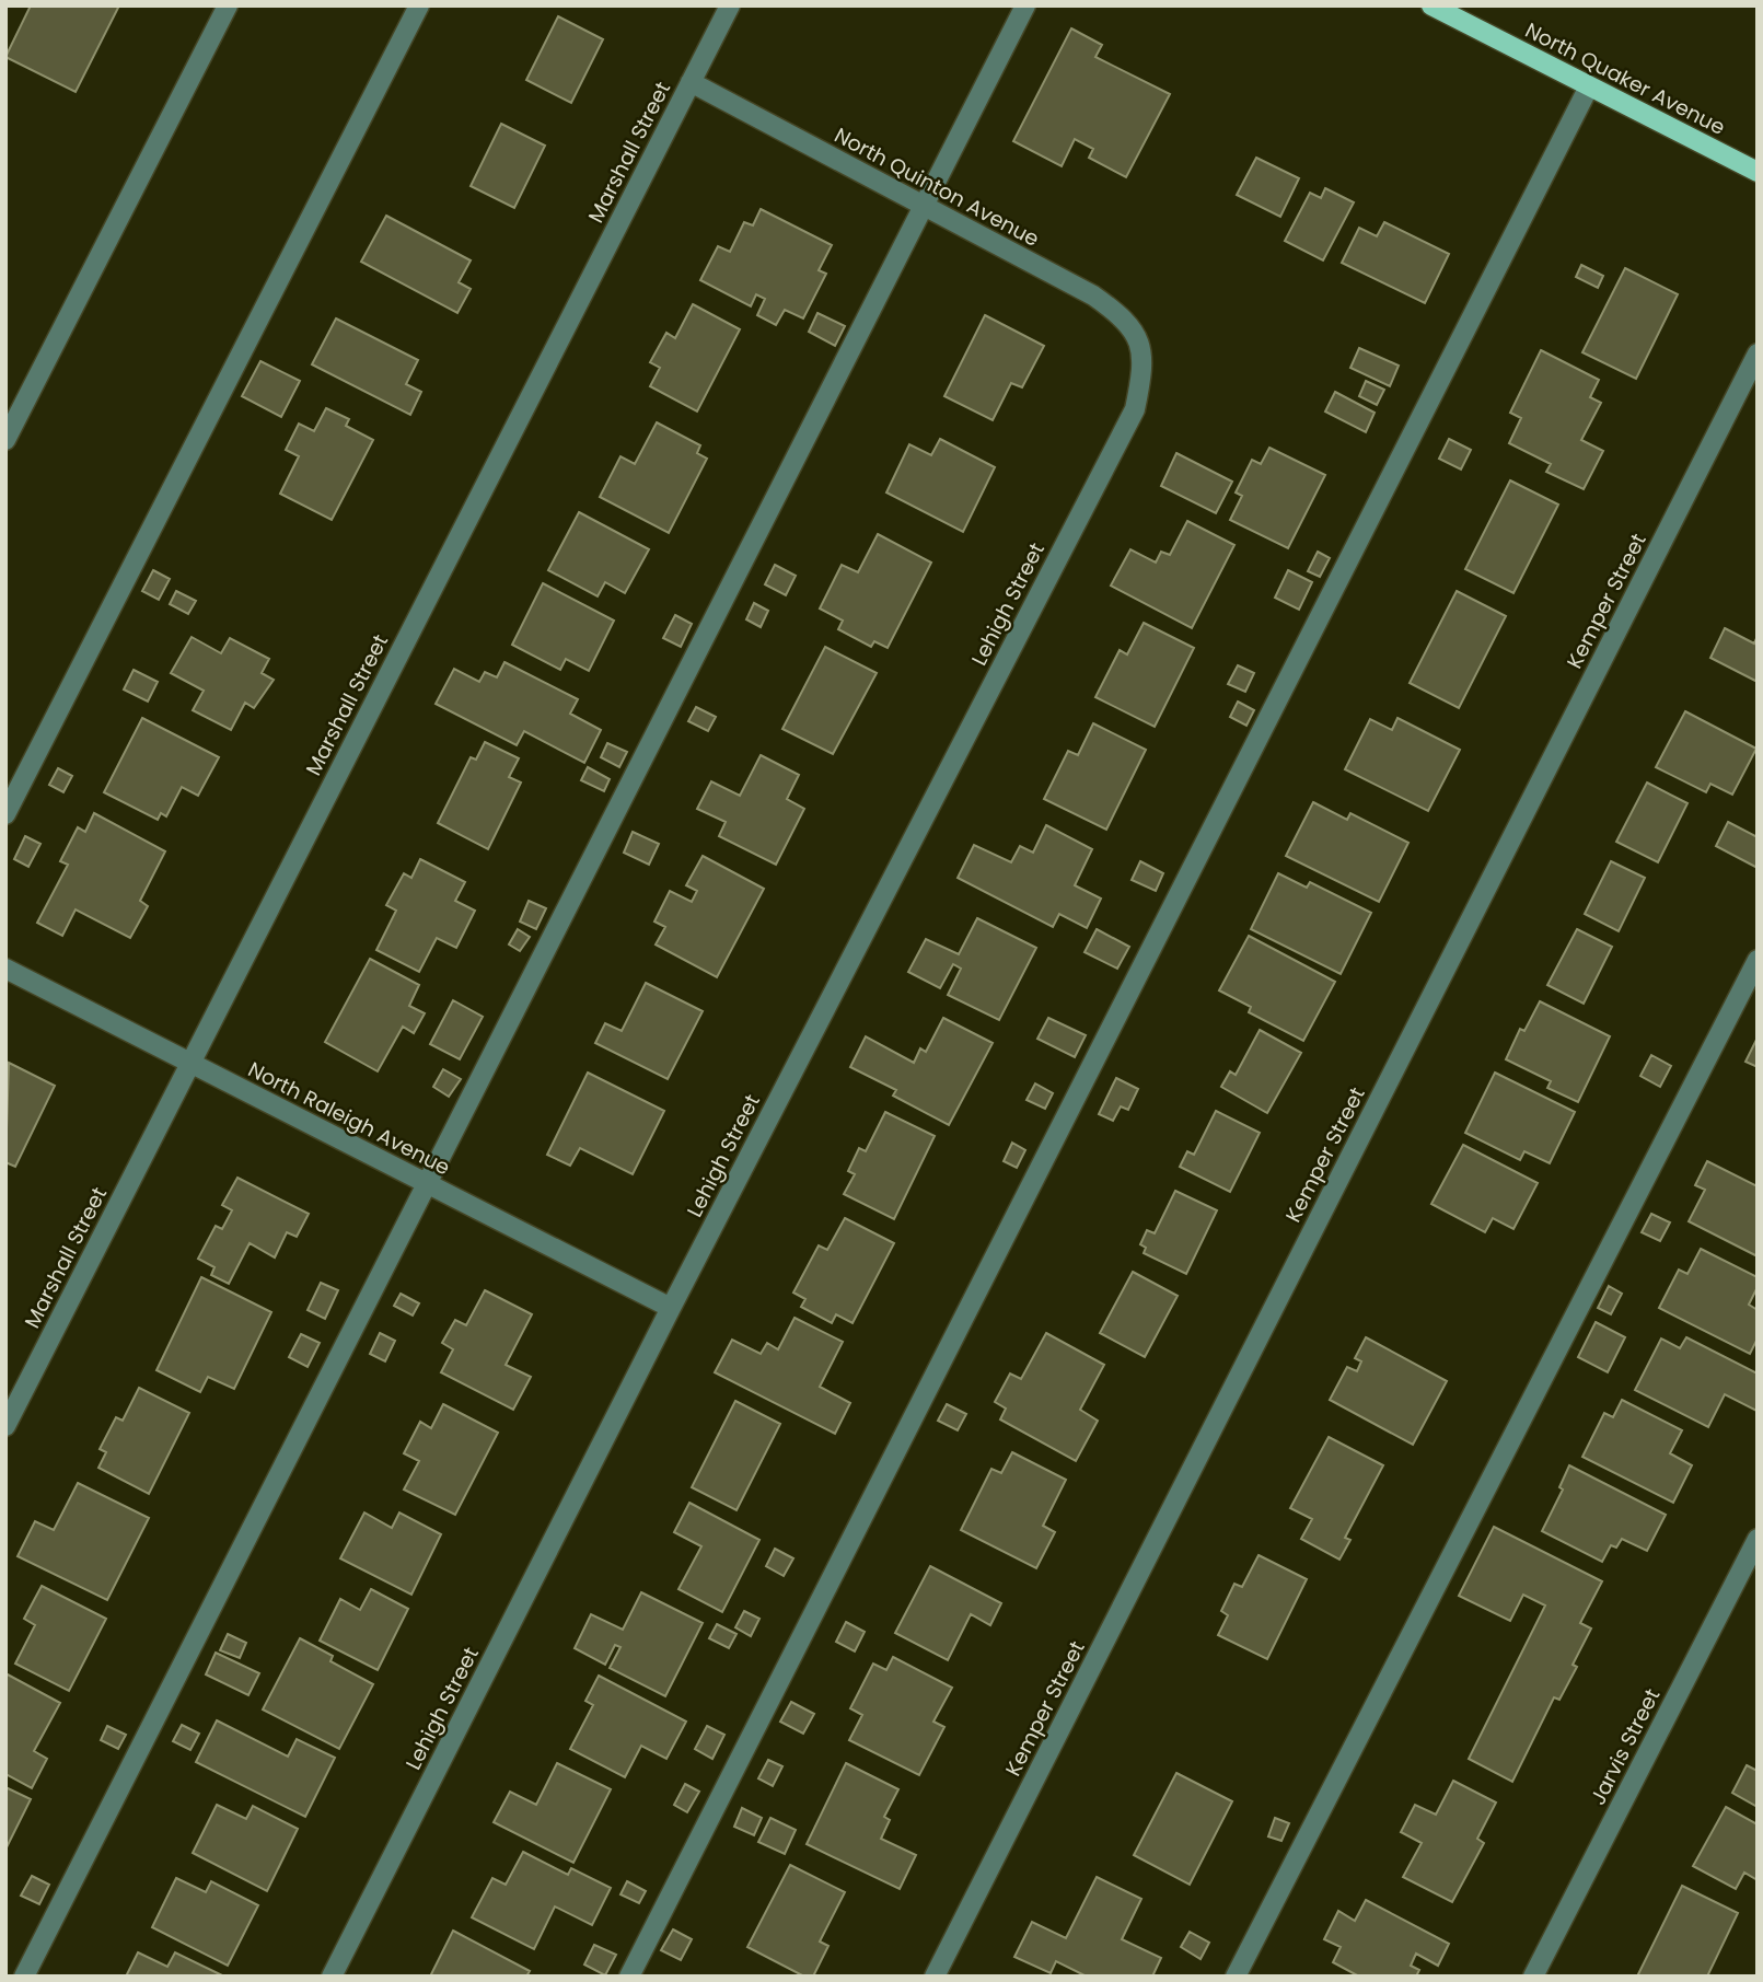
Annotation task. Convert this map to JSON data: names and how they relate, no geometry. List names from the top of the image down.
{
  "streets": {
    "main road": ["North Quaker Avenue"],
    "street": [
      "Marshall Street",
      "North Quinton Avenue",
      "Kemper Street",
      "Lehigh Street",
      "North Raleigh Avenue",
      "Jarvis Street"
    ]
  },
  "crossings": [
    ["Marshall Street", "North Quinton Avenue"],
    ["Marshall Street", "North Raleigh Avenue"],
    ["North Quinton Avenue", "Lehigh Street"],
    ["Lehigh Street", "North Raleigh Avenue"]
  ]
}
